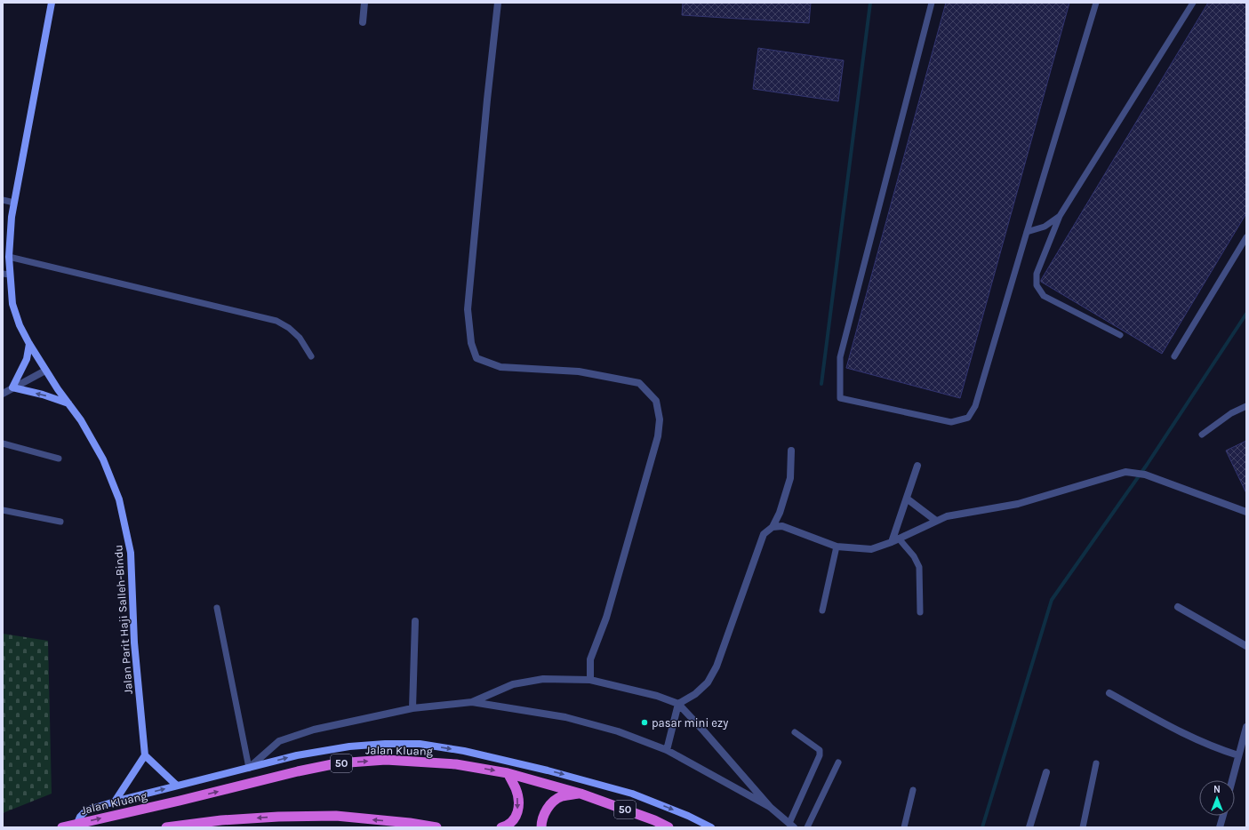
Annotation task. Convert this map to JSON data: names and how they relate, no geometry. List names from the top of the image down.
{
  "streets": {
    "highway": ["Jalan Kluang", "50"],
    "main road": ["Jalan Parit Haji Salleh-Bindu"]
  },
  "places": ["pasar mini ezy"],
  "north": "top"
}
